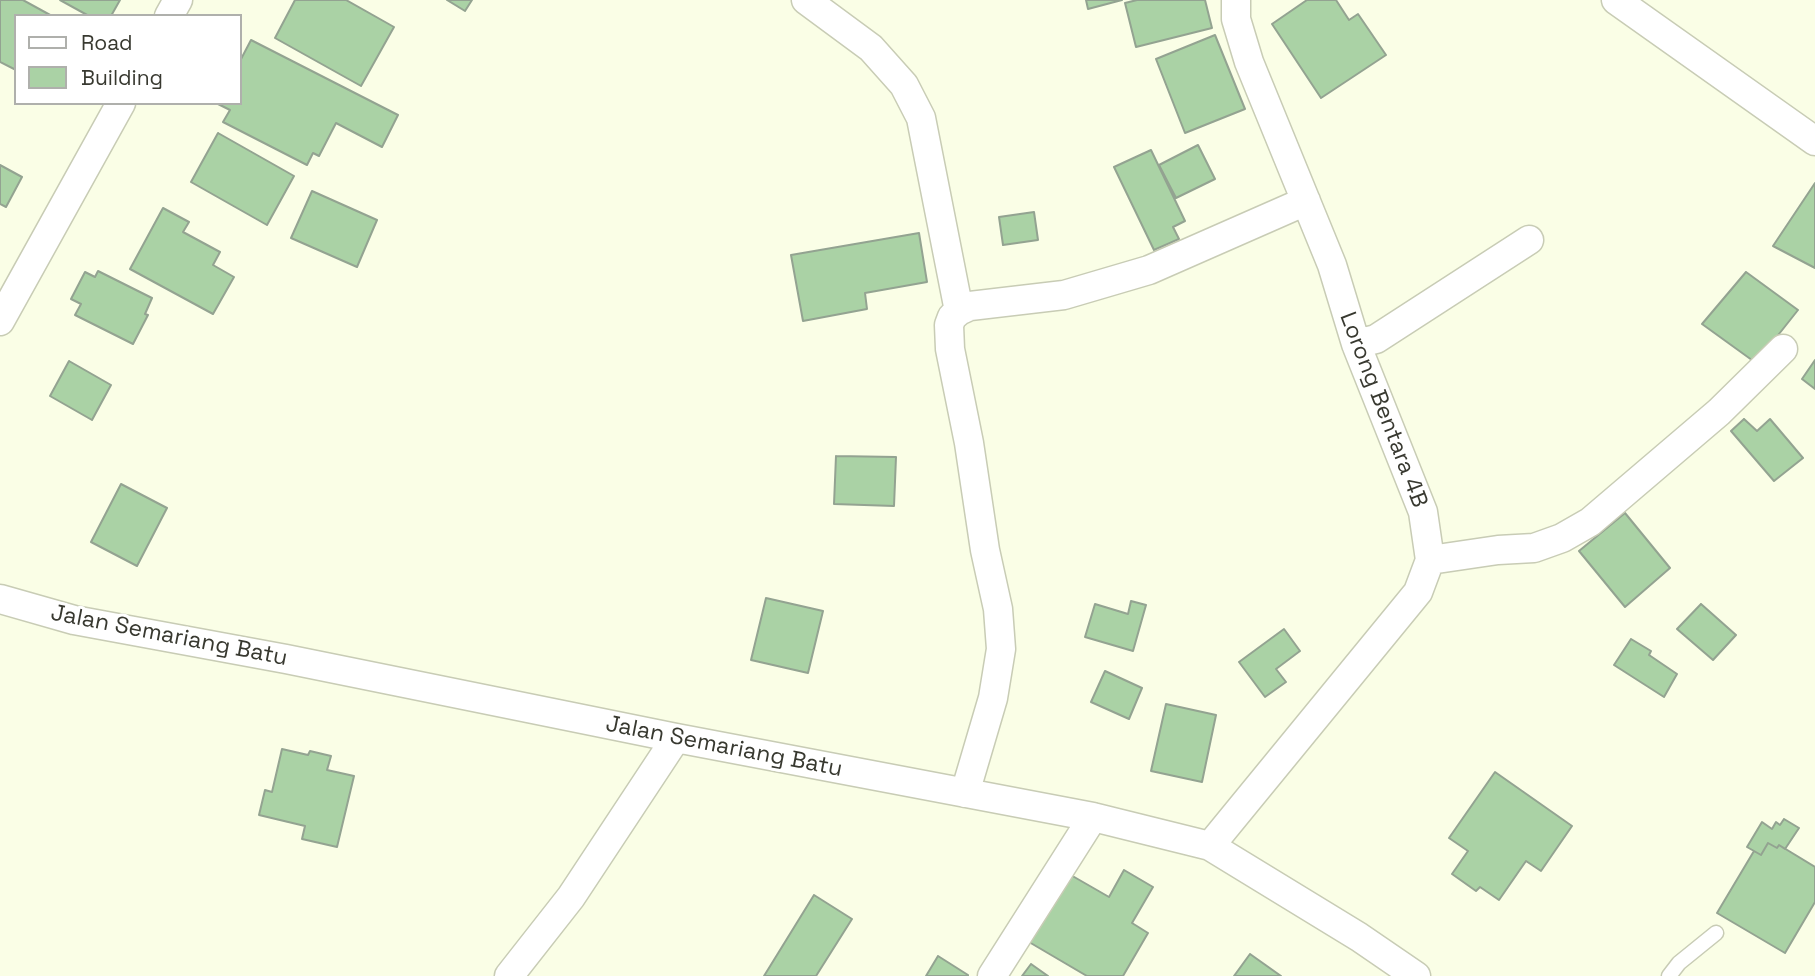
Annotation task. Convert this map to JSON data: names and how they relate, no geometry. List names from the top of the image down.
{
  "streets": {
    "street": ["Lorong Bentara 4B", "Jalan Semariang Batu"]
  },
  "crossings": [
    ["Lorong Bentara 4B", "Jalan Semariang Batu"]
  ],
  "legend": ["Road", "Building"]
}
